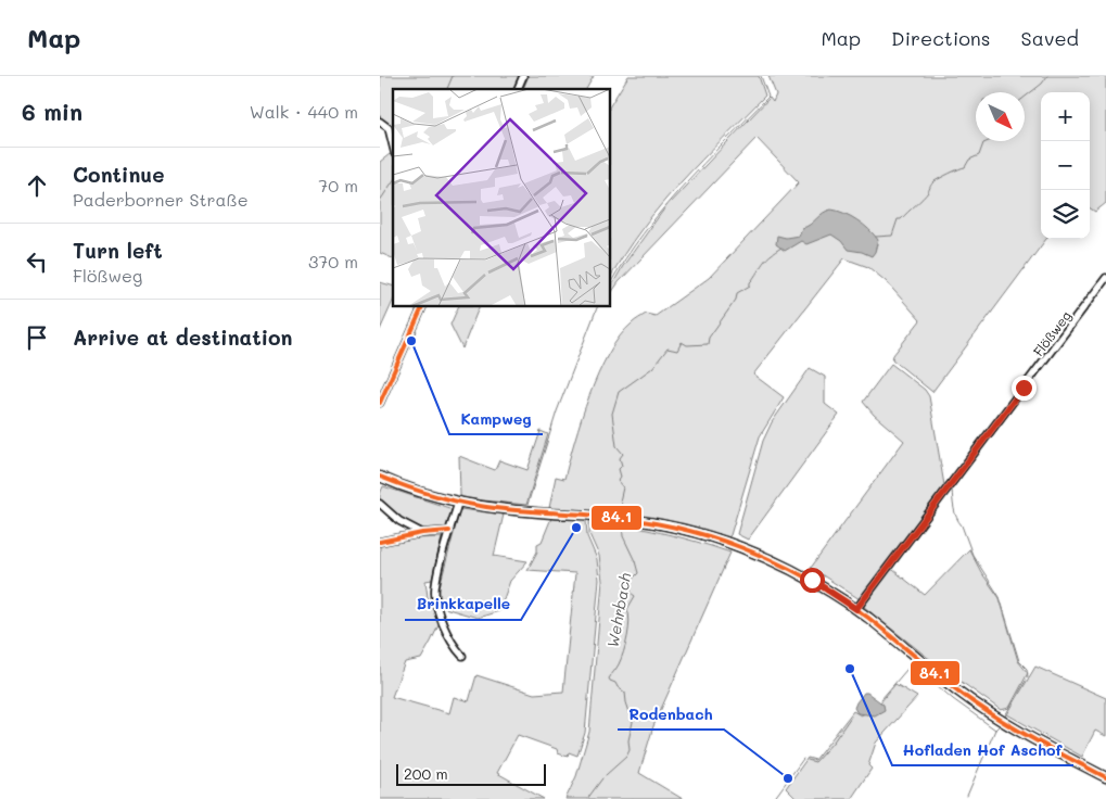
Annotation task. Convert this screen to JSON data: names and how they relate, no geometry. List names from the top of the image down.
{
  "streets": {
    "street": ["Flößweg"]
  },
  "water": ["Wehrbach"],
  "places": [
    "Kampweg",
    "Brinkkapelle",
    "Hofladen Hof Aschof",
    "Rodenbach"
  ],
  "lines": ["transit line 84.1"],
  "scale_bar": "200 m",
  "north": "bottom right",
  "page": {
    "header": "Map",
    "nav": ["Map", "Directions", "Saved"],
    "heading": ["6 min", "Walk · 440 m"],
    "map_buttons": ["+", "−"],
    "list": [
      ["Continue", "Paderborner Straße", "70 m"],
      ["Turn left", "Flößweg", "370 m"],
      "Arrive at destination"
    ],
    "scale": "200 m"
  }
}
